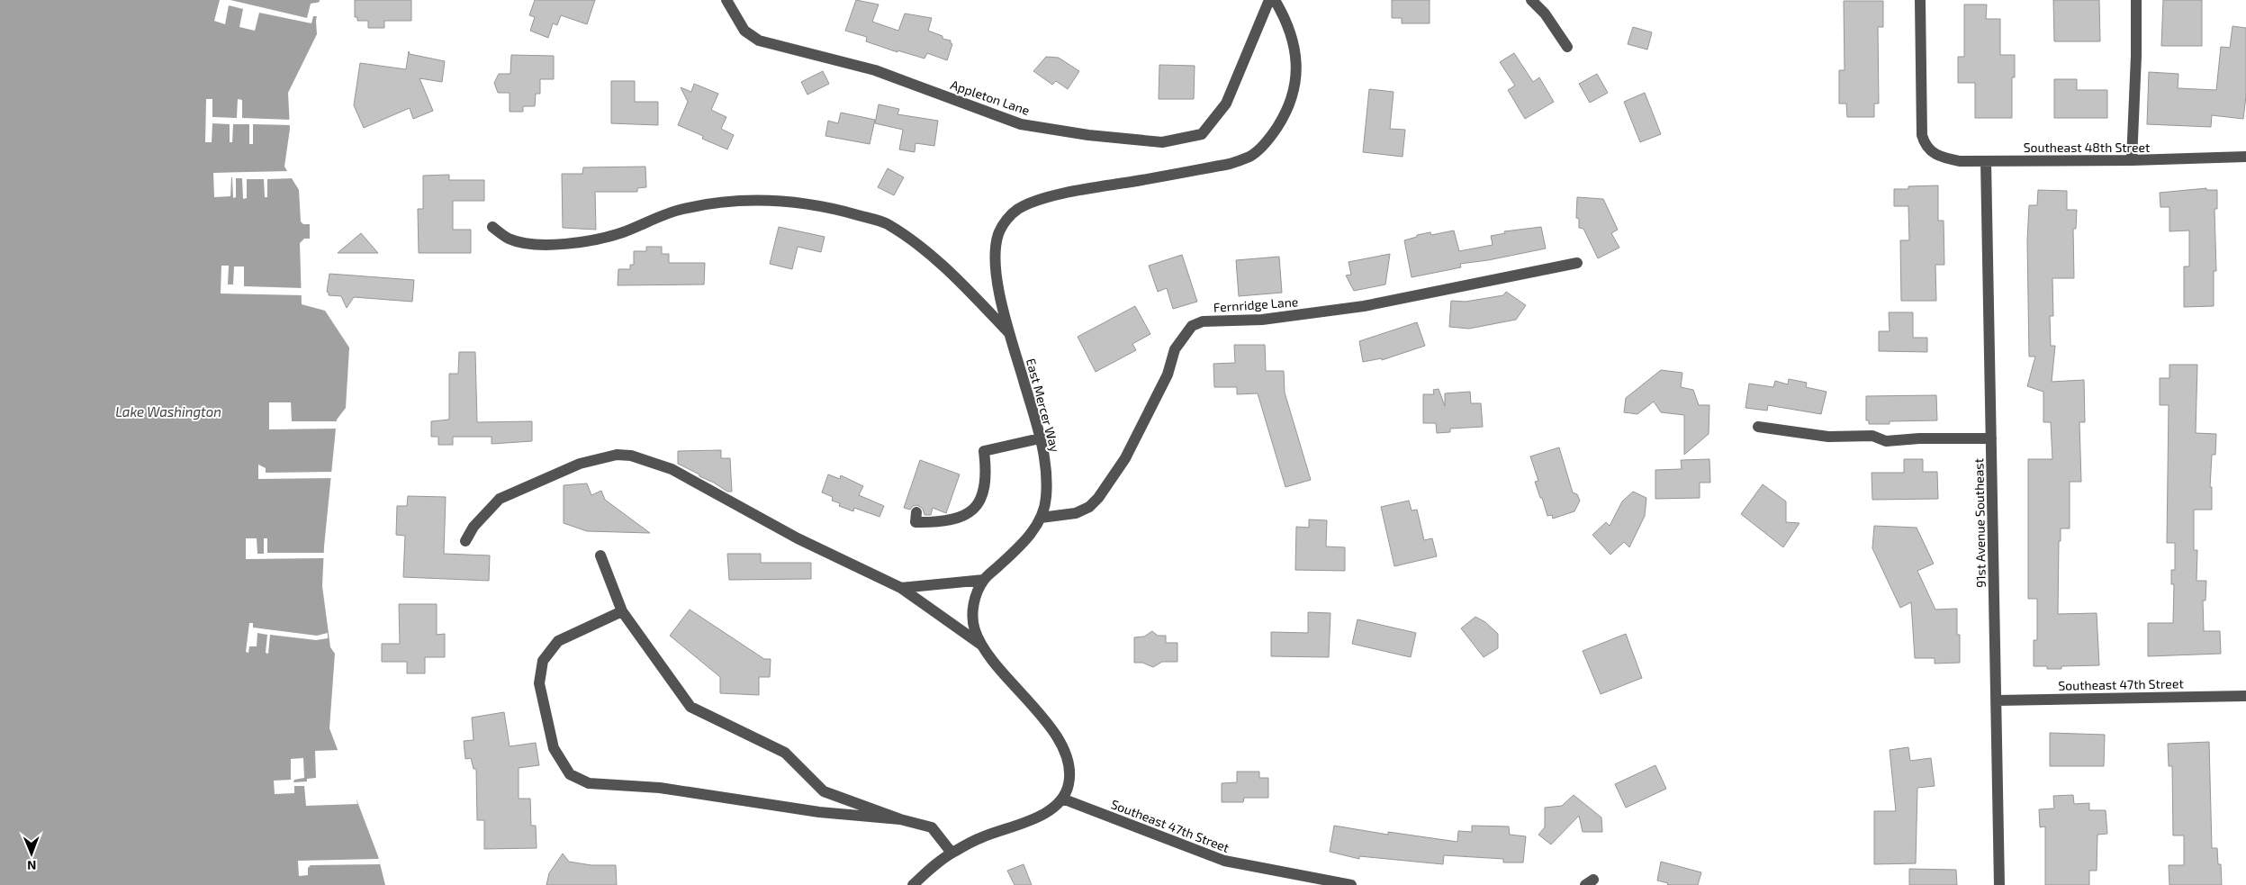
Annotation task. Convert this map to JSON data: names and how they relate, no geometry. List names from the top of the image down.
{
  "streets": {
    "street": [
      "Appleton Lane",
      "Southeast 48th Street",
      "Fernridge Lane",
      "East Mercer Way",
      "91st Avenue Southeast",
      "Southeast 47th Street"
    ]
  },
  "crossings": [
    ["Southeast 48th Street", "91st Avenue Southeast"],
    ["Fernridge Lane", "East Mercer Way"],
    ["East Mercer Way", "Southeast 47th Street"],
    ["91st Avenue Southeast", "Southeast 47th Street"]
  ],
  "water": ["Lake Washington"],
  "north": "bottom"
}
